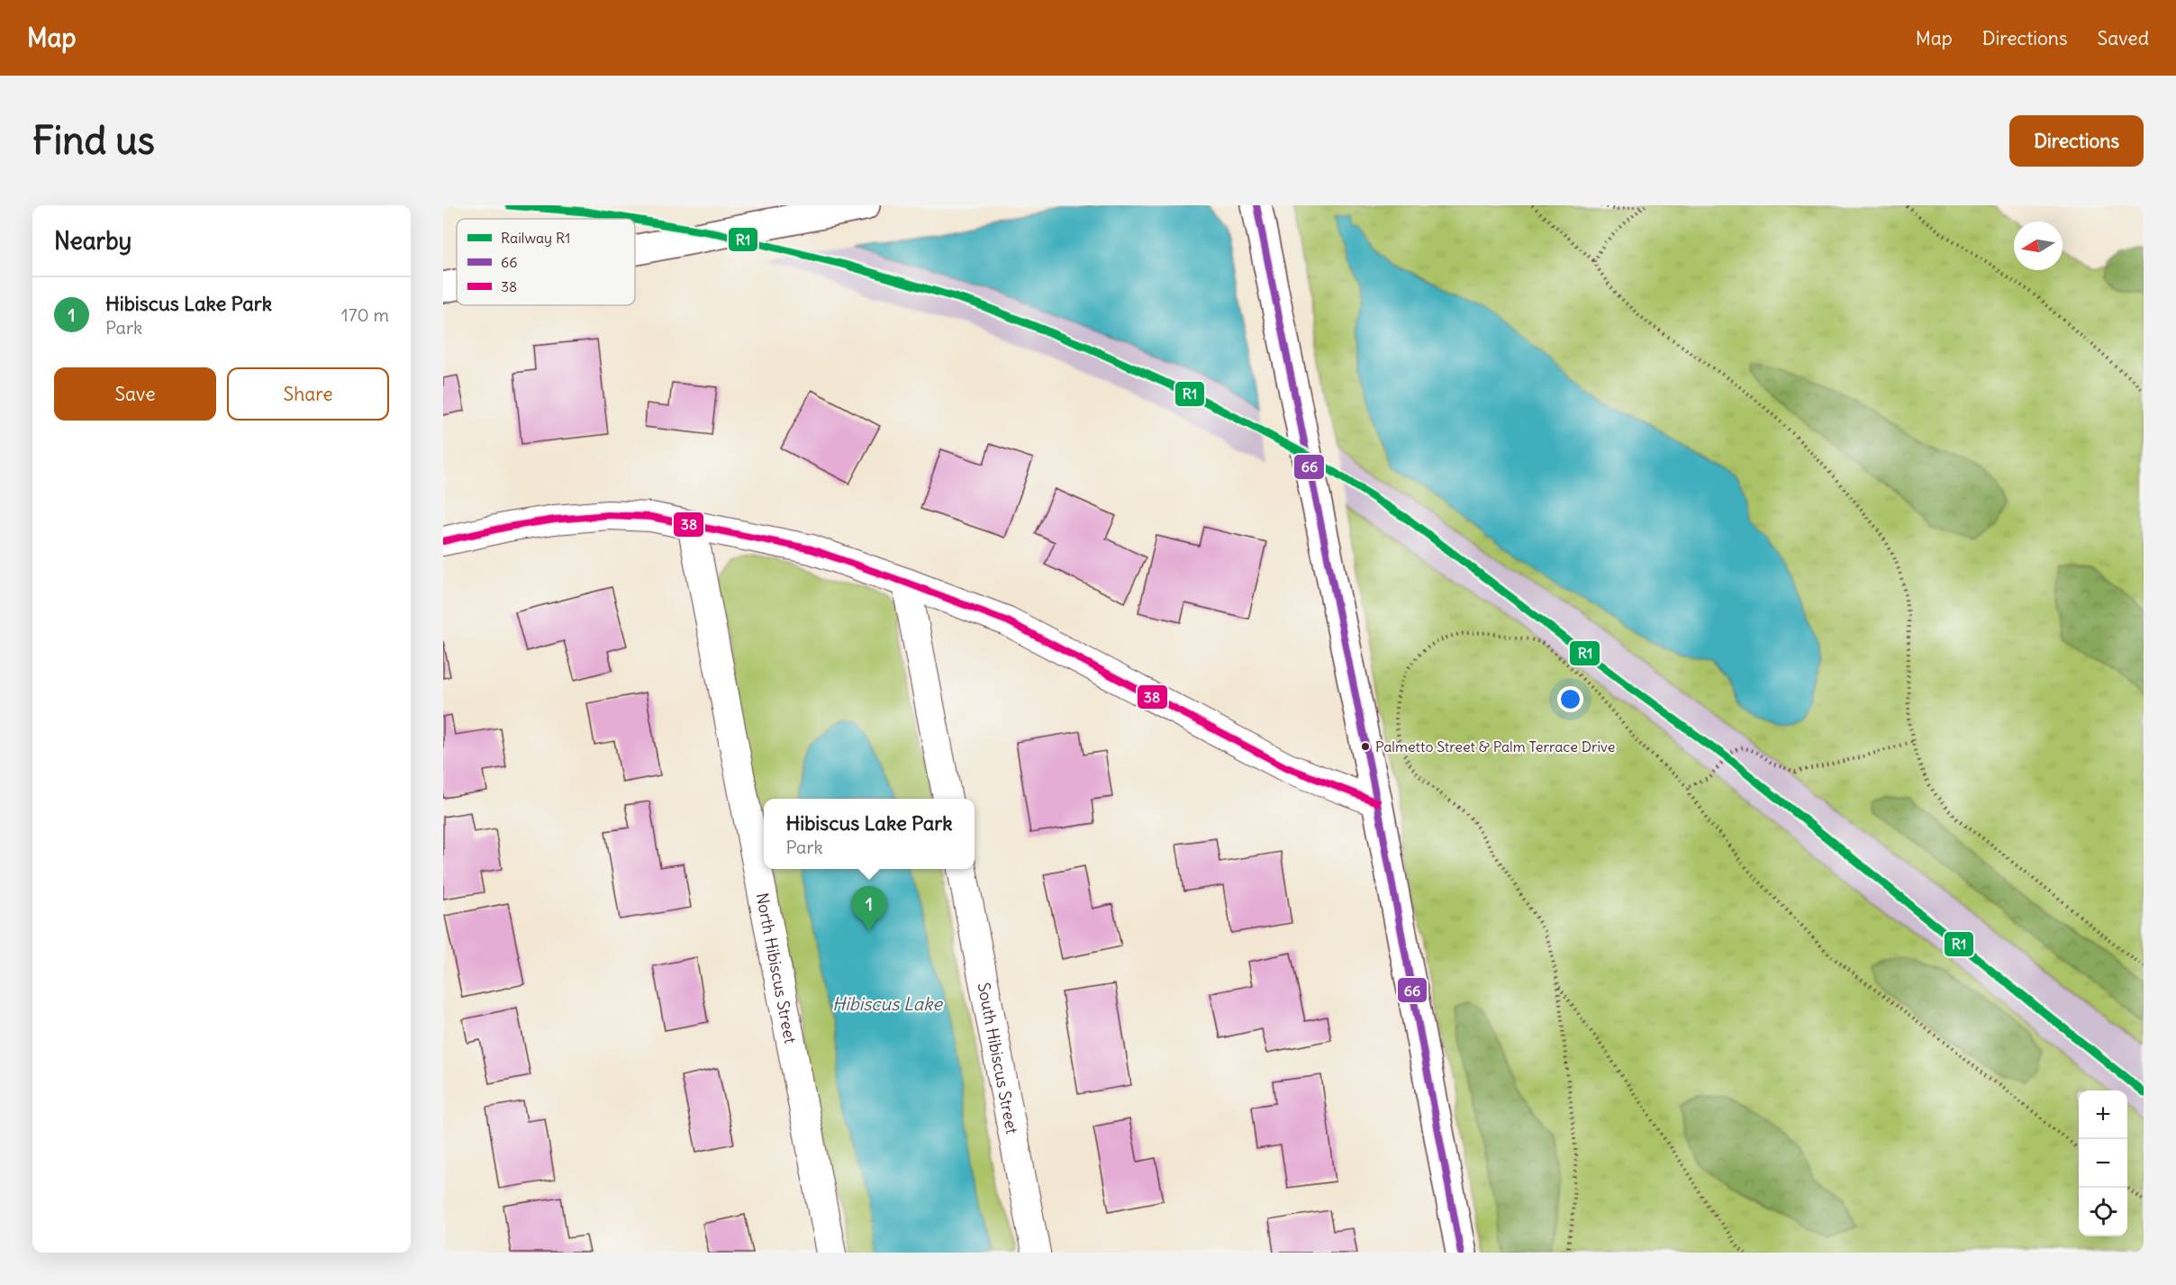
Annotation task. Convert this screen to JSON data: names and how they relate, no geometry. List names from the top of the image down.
{
  "streets": {
    "street": ["North Hibiscus Street", "South Hibiscus Street"]
  },
  "water": ["Hibiscus Lake"],
  "places": ["Palmetto Street & Palm Terrace Drive"],
  "lines": ["rail line R1", "transit line 66", "transit line 38"],
  "legend": ["Railway R1", "66", "38"],
  "north": "left",
  "page": {
    "header": "Map",
    "nav": ["Map", "Directions", "Saved"],
    "buttons": [
      "Directions",
      ["Save", "Share"]
    ],
    "title": "Find us",
    "heading": "Nearby",
    "list": [
      {
        "mark": "1",
        "name": "Hibiscus Lake Park",
        "note": "Park",
        "value": "170 m"
      }
    ],
    "popup": ["Hibiscus Lake Park", "Park"],
    "pins": "1",
    "map_buttons": ["+", "−"]
  }
}
